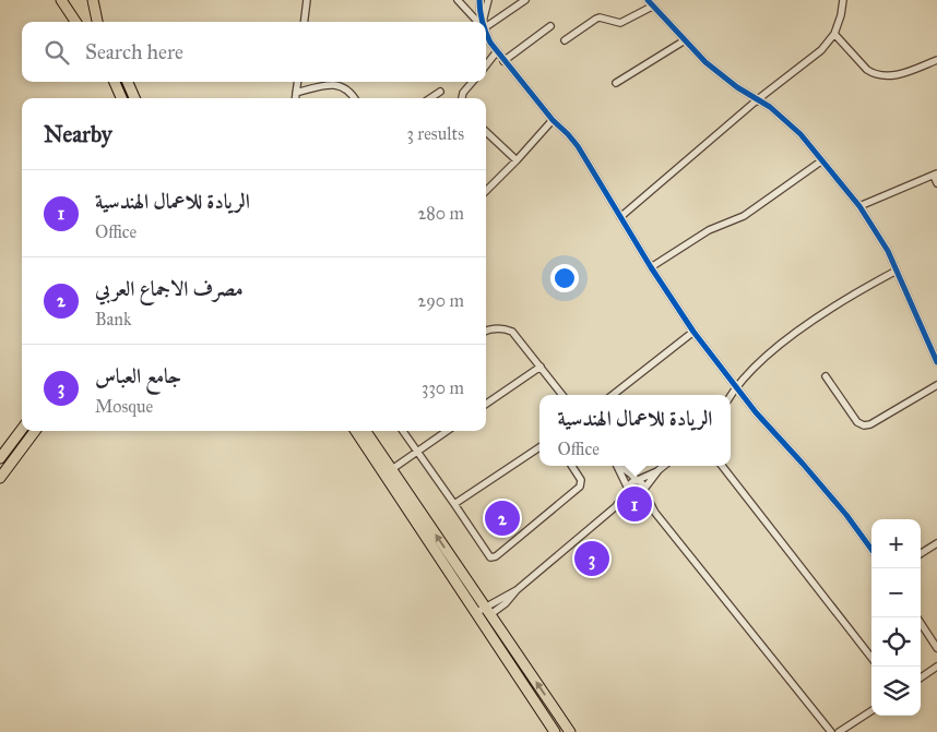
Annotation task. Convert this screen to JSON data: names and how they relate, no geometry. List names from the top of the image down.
{
  "page": {
    "search": "Search here",
    "heading": ["Nearby", "3 results"],
    "list": [
      {
        "mark": "1",
        "name": "الريادة للاعمال الهندسية",
        "note": "Office",
        "value": "280 m"
      },
      {
        "mark": "2",
        "name": "مصرف الاجماع العربي",
        "note": "Bank",
        "value": "290 m"
      },
      {
        "mark": "3",
        "name": "جامع العباس",
        "note": "Mosque",
        "value": "330 m"
      }
    ],
    "popup": ["الريادة للاعمال الهندسية", "Office"],
    "pins": ["1", "2", "3"],
    "map_buttons": ["+", "−"]
  }
}
